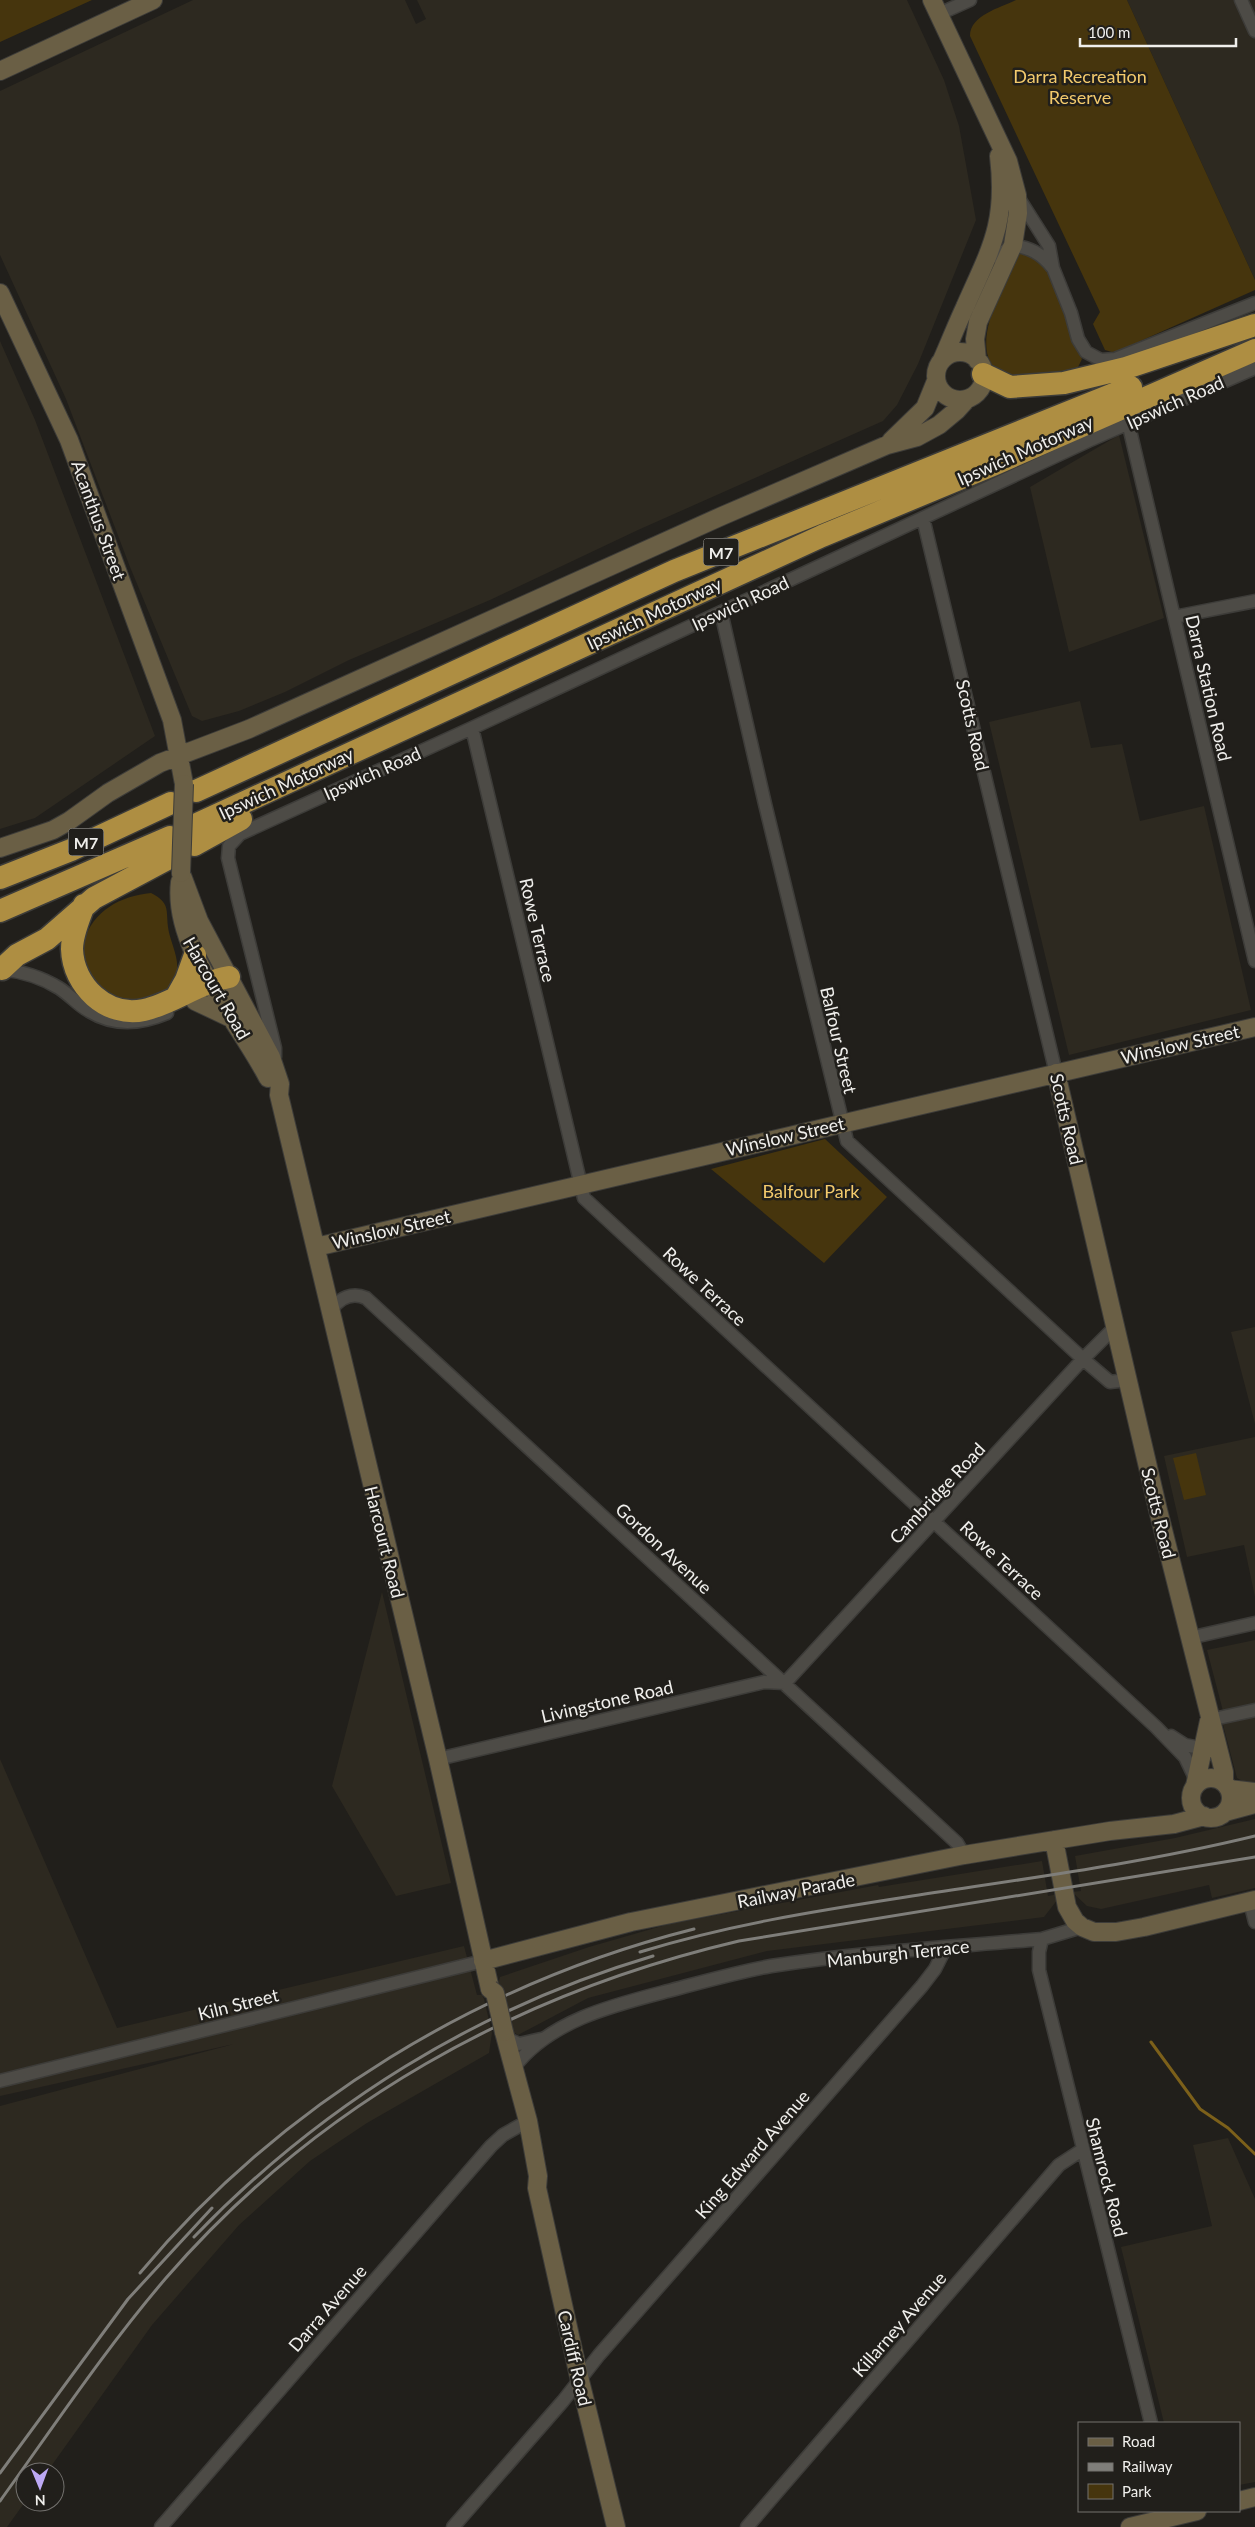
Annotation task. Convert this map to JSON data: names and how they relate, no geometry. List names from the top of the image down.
{
  "streets": {
    "highway": ["Ipswich Motorway", "M7"],
    "main road": [
      "Acanthus Street",
      "Scotts Road",
      "Harcourt Road",
      "Winslow Street",
      "Railway Parade",
      "Manburgh Terrace",
      "Cardiff Road"
    ],
    "street": [
      "Ipswich Road",
      "Darra Station Road",
      "Rowe Terrace",
      "Balfour Street",
      "Cambridge Road",
      "Gordon Avenue",
      "Livingstone Road",
      "Kiln Street",
      "King Edward Avenue",
      "Shamrock Road",
      "Darra Avenue",
      "Killarney Avenue"
    ]
  },
  "crossings": [
    ["Ipswich Road", "Darra Station Road"],
    ["Ipswich Road", "Scotts Road"],
    ["Ipswich Road", "Rowe Terrace"],
    ["Ipswich Road", "Harcourt Road"],
    ["Ipswich Road", "Balfour Street"],
    ["Ipswich Motorway", "Harcourt Road"],
    ["Acanthus Street", "Harcourt Road"],
    ["M7", "Harcourt Road"],
    ["Scotts Road", "Rowe Terrace"],
    ["Scotts Road", "Balfour Street"],
    ["Scotts Road", "Winslow Street"],
    ["Scotts Road", "Cambridge Road"],
    ["Scotts Road", "Railway Parade"],
    ["Rowe Terrace", "Winslow Street"],
    ["Rowe Terrace", "Cambridge Road"],
    ["Rowe Terrace", "Railway Parade"],
    ["Harcourt Road", "Winslow Street"],
    ["Harcourt Road", "Gordon Avenue"],
    ["Harcourt Road", "Livingstone Road"],
    ["Harcourt Road", "Railway Parade"],
    ["Harcourt Road", "Manburgh Terrace"],
    ["Harcourt Road", "Kiln Street"],
    ["Harcourt Road", "Cardiff Road"],
    ["Balfour Street", "Winslow Street"],
    ["Balfour Street", "Cambridge Road"],
    ["Cambridge Road", "Gordon Avenue"],
    ["Cambridge Road", "Livingstone Road"],
    ["Gordon Avenue", "Livingstone Road"],
    ["Gordon Avenue", "Railway Parade"],
    ["Railway Parade", "Kiln Street"],
    ["Manburgh Terrace", "King Edward Avenue"],
    ["Manburgh Terrace", "Shamrock Road"],
    ["Manburgh Terrace", "Cardiff Road"],
    ["King Edward Avenue", "Cardiff Road"],
    ["Shamrock Road", "Killarney Avenue"],
    ["Darra Avenue", "Cardiff Road"]
  ],
  "parks": ["Darra Recreation Reserve", "Balfour Park"],
  "legend": ["Road", "Railway", "Park"],
  "scale_bar": "100 m",
  "north": "bottom"
}
